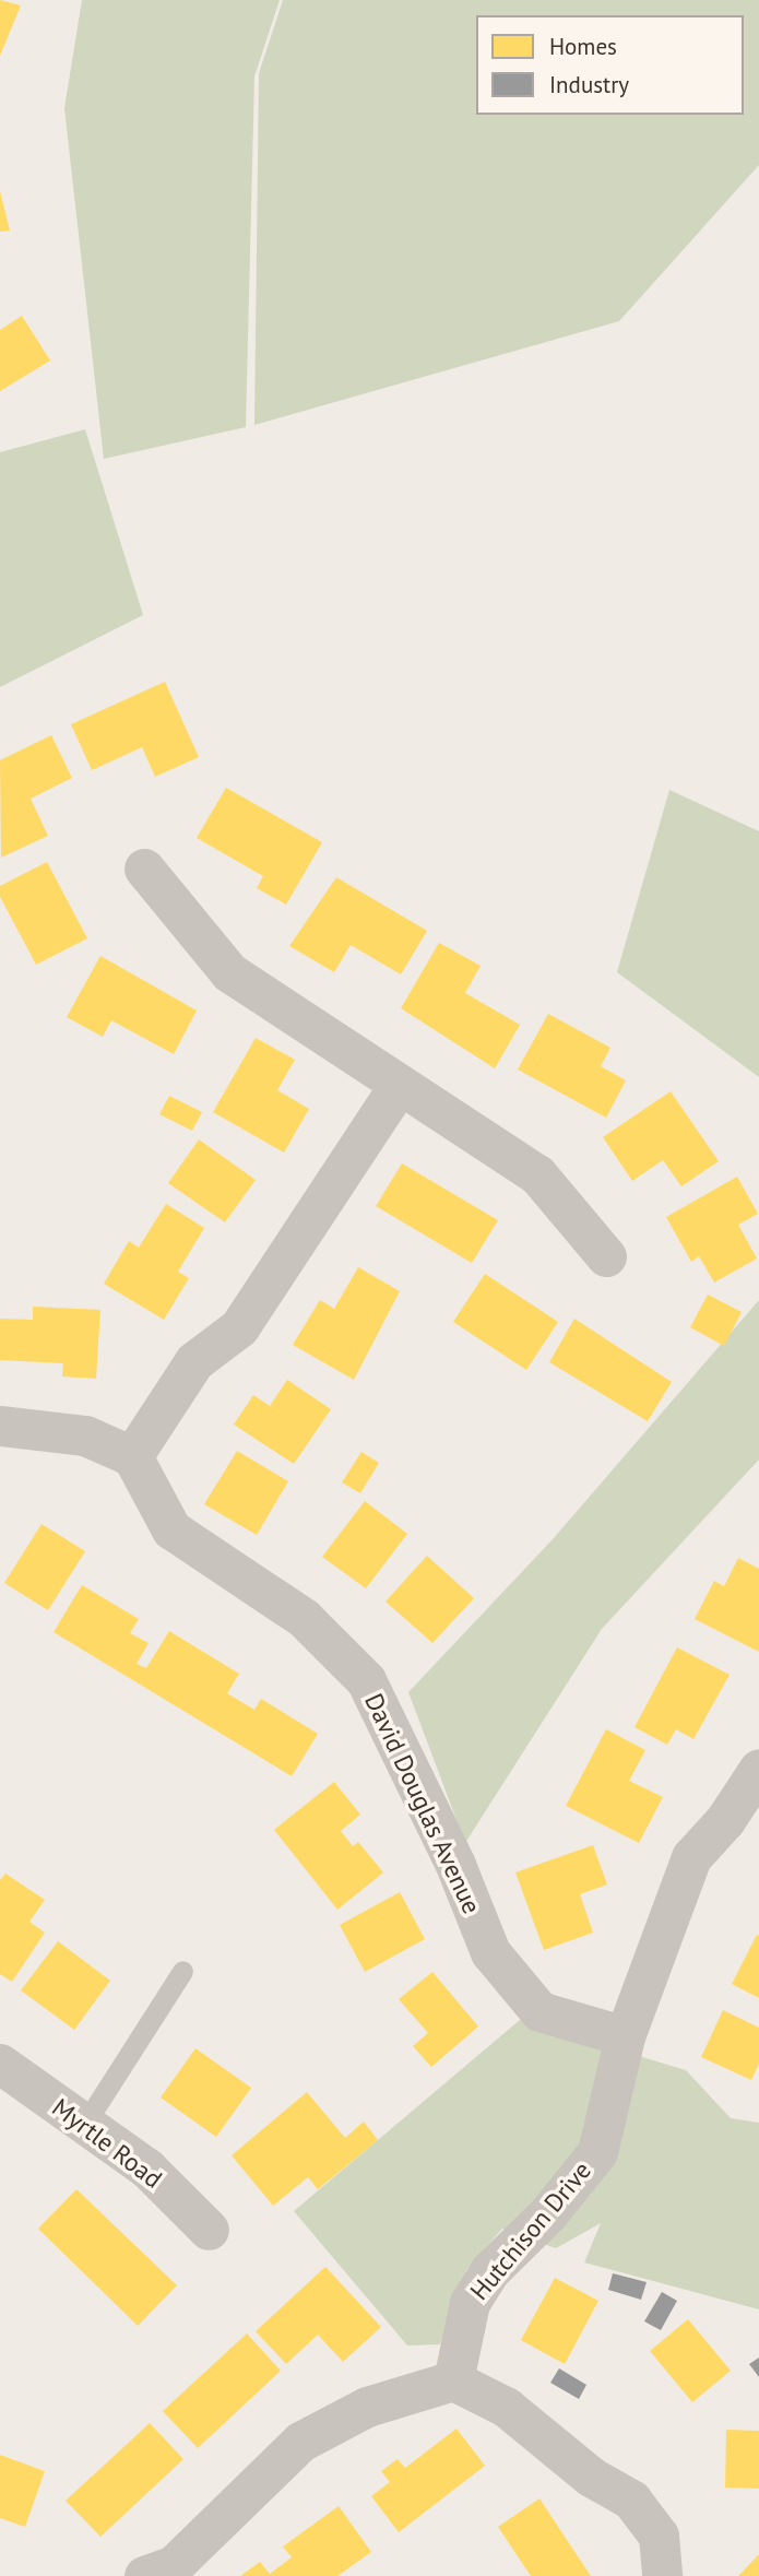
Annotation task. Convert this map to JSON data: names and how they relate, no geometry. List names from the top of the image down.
{
  "streets": {
    "street": ["David Douglas Avenue", "Myrtle Road", "Hutchison Drive"]
  },
  "crossings": [
    ["David Douglas Avenue", "Hutchison Drive"]
  ],
  "legend": ["Homes", "Industry"]
}
